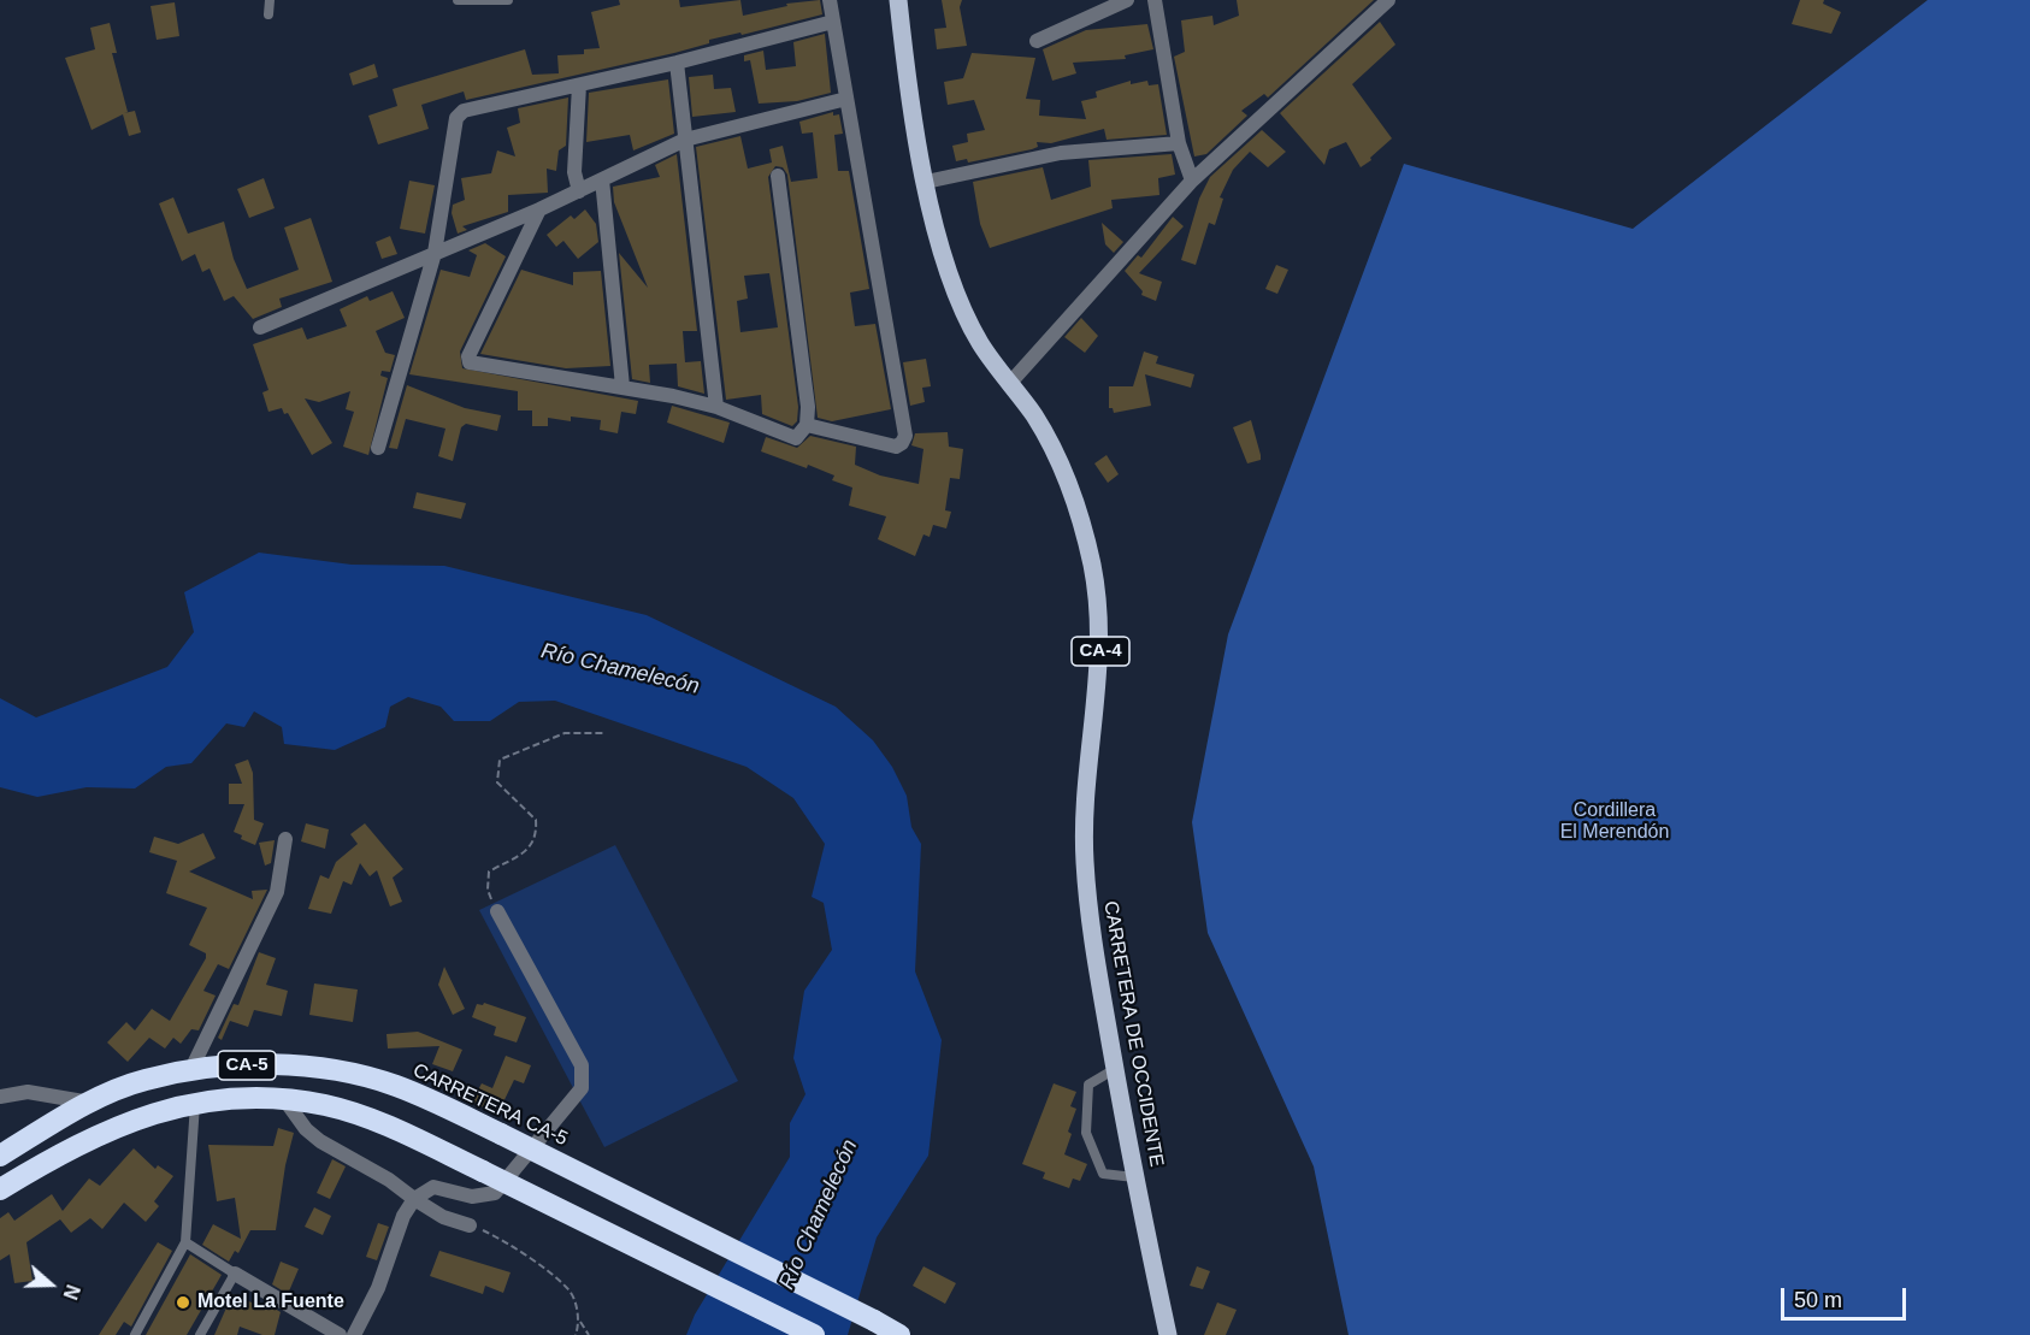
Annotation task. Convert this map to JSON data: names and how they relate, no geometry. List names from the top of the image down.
{
  "streets": {
    "highway": ["CA-5", "CARRETERA CA-5"],
    "main road": ["CA-4", "CARRETERA DE OCCIDENTE"]
  },
  "water": ["Río Chamelecón"],
  "parks": ["Cordillera El Merendón"],
  "places": ["Motel La Fuente"],
  "scale_bar": "50 m",
  "north": "right"
}
